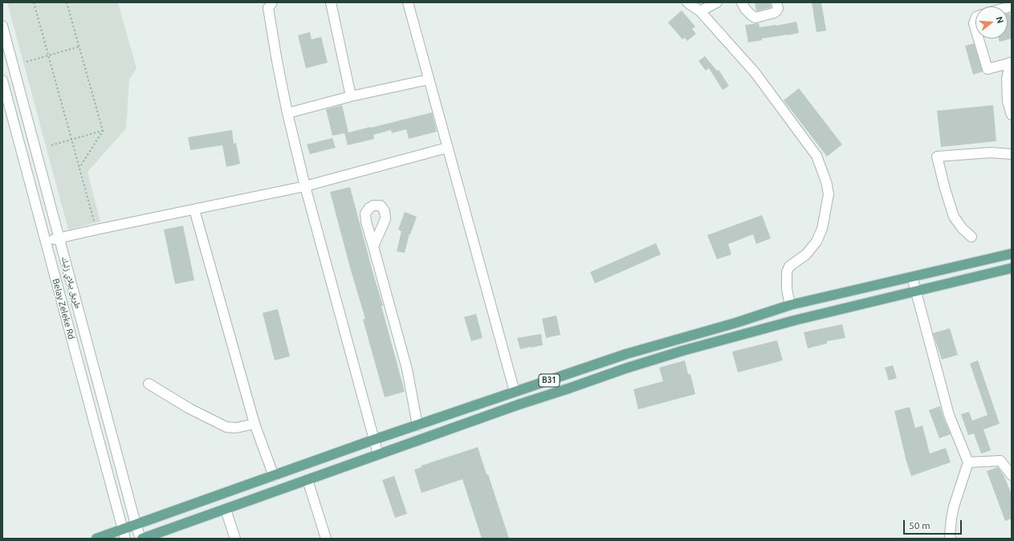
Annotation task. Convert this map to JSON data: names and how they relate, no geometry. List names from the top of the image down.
{
  "streets": {
    "main road": ["B31"],
    "street": ["طريق بيلاي زليك", "Belay Zeleke Rd"]
  },
  "crossings": [
    ["طريق بيلاي زليك", "B31"],
    ["Belay Zeleke Rd", "B31"]
  ],
  "scale_bar": "50 m",
  "north": "right"
}
